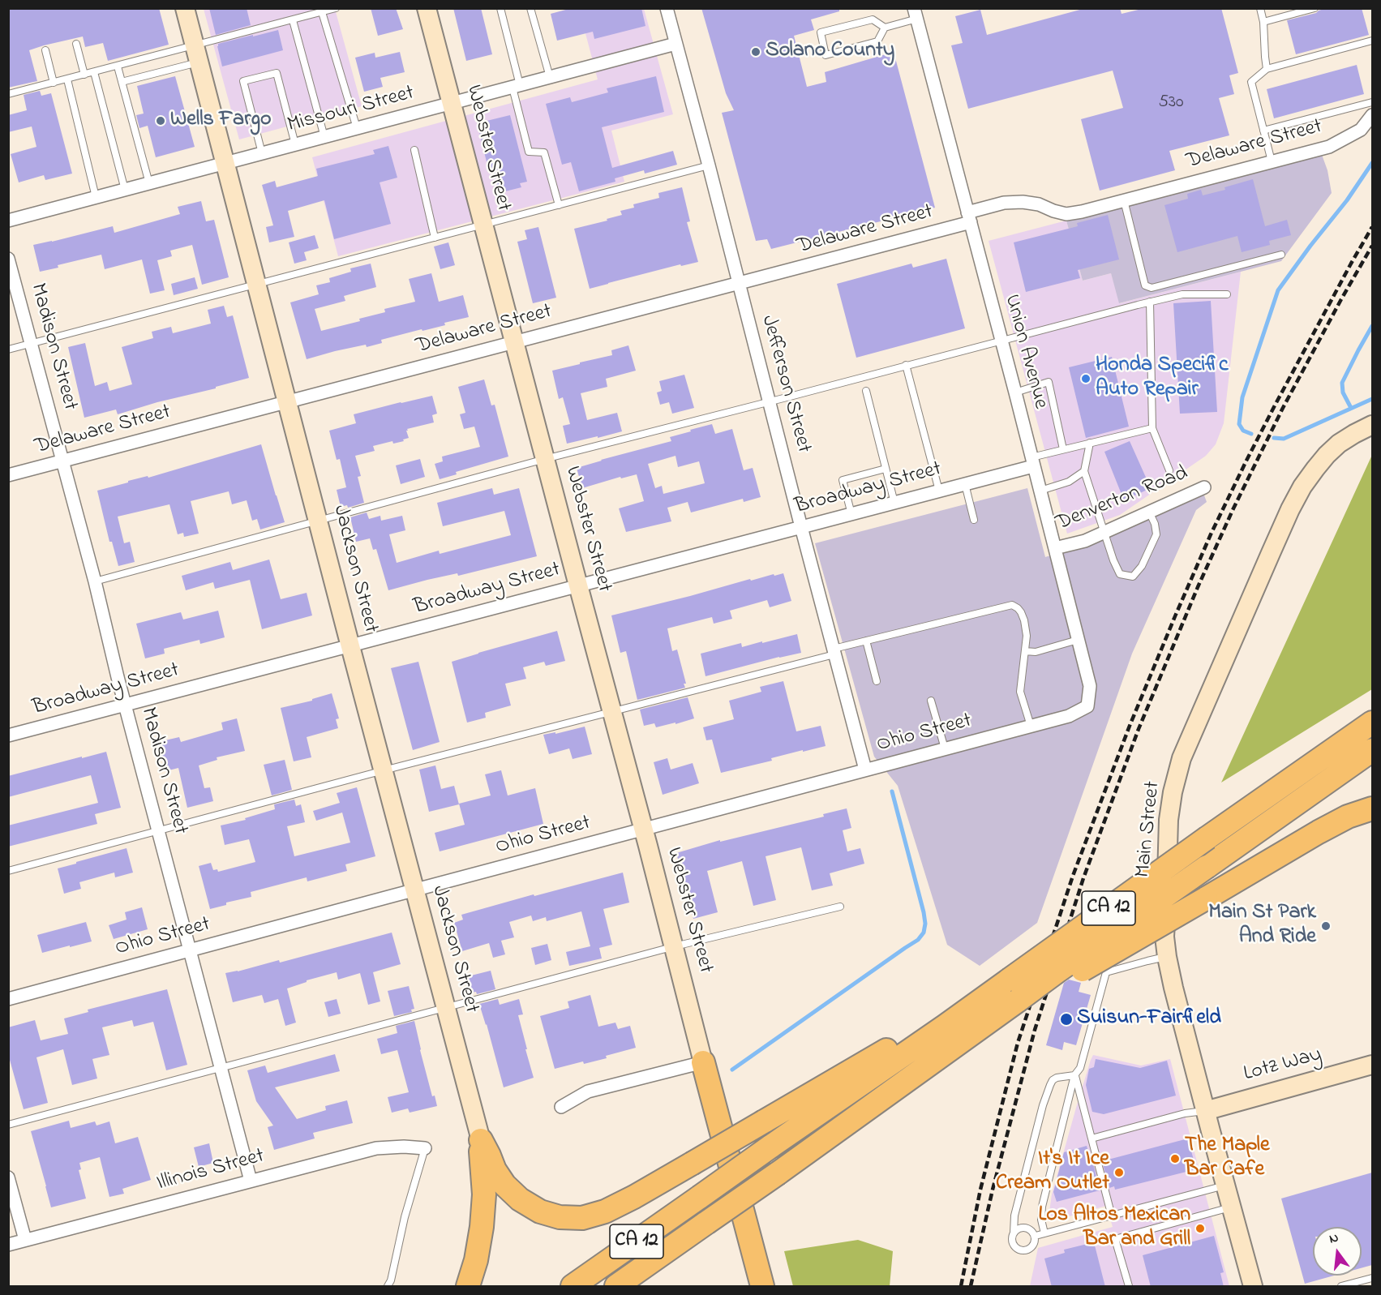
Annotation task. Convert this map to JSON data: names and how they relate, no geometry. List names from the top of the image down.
{
  "streets": {
    "highway": ["CA 12"],
    "street": [
      "Missouri Street",
      "Delaware Street",
      "Webster Street",
      "Madison Street",
      "Union Avenue",
      "Jefferson Street",
      "Broadway Street",
      "Denverton Road",
      "Jackson Street",
      "Ohio Street",
      "Main Street",
      "Lotz Way",
      "Illinois Street"
    ]
  },
  "crossings": [
    ["Missouri Street", "Webster Street"],
    ["Missouri Street", "Jefferson Street"],
    ["Missouri Street", "Jackson Street"],
    ["Delaware Street", "Webster Street"],
    ["Delaware Street", "Madison Street"],
    ["Delaware Street", "Union Avenue"],
    ["Delaware Street", "Jefferson Street"],
    ["Delaware Street", "Jackson Street"],
    ["Webster Street", "Broadway Street"],
    ["Webster Street", "Ohio Street"],
    ["Madison Street", "Broadway Street"],
    ["Madison Street", "Ohio Street"],
    ["Madison Street", "Illinois Street"],
    ["Union Avenue", "Broadway Street"],
    ["Union Avenue", "Denverton Road"],
    ["Union Avenue", "Ohio Street"],
    ["Jefferson Street", "Broadway Street"],
    ["Jefferson Street", "Ohio Street"],
    ["Broadway Street", "Jackson Street"],
    ["Jackson Street", "Ohio Street"],
    ["Main Street", "Lotz Way"]
  ],
  "places": [
    "Solano County",
    "Wells Fargo",
    "Honda Specific Auto Repair",
    "Main St Park And Ride",
    "Suisun-Fairfield",
    "The Maple Bar Cafe",
    "It's It Ice Cream Outlet",
    "Los Altos Mexican Bar and Grill"
  ],
  "house_numbers": ["530"],
  "north": "top"
}
